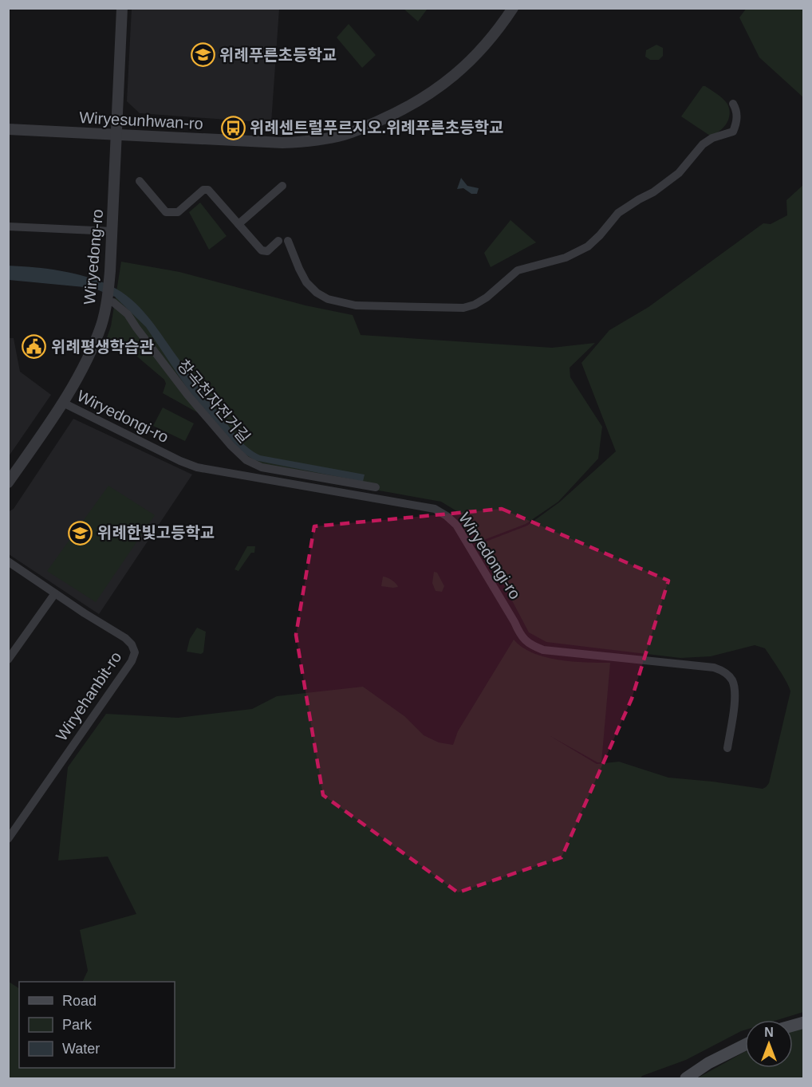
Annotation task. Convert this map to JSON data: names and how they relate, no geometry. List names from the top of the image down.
{
  "streets": {
    "street": [
      "Wiryesunhwan-ro",
      "Wiryedong-ro",
      "창곡천자전거길",
      "Wiryedongi-ro",
      "Wiryehanbit-ro"
    ]
  },
  "crossings": [
    ["Wiryesunhwan-ro", "Wiryedong-ro"],
    ["Wiryedong-ro", "Wiryedongi-ro"]
  ],
  "places": {
    "school or university": ["위례푸른초등학교", "위례한빛고등학교"],
    "bus stop": ["위례센트럴푸르지오.위례푸른초등학교"],
    "public building": ["위례평생학습관"]
  },
  "legend": ["Road", "Park", "Water"],
  "north": "top"
}
